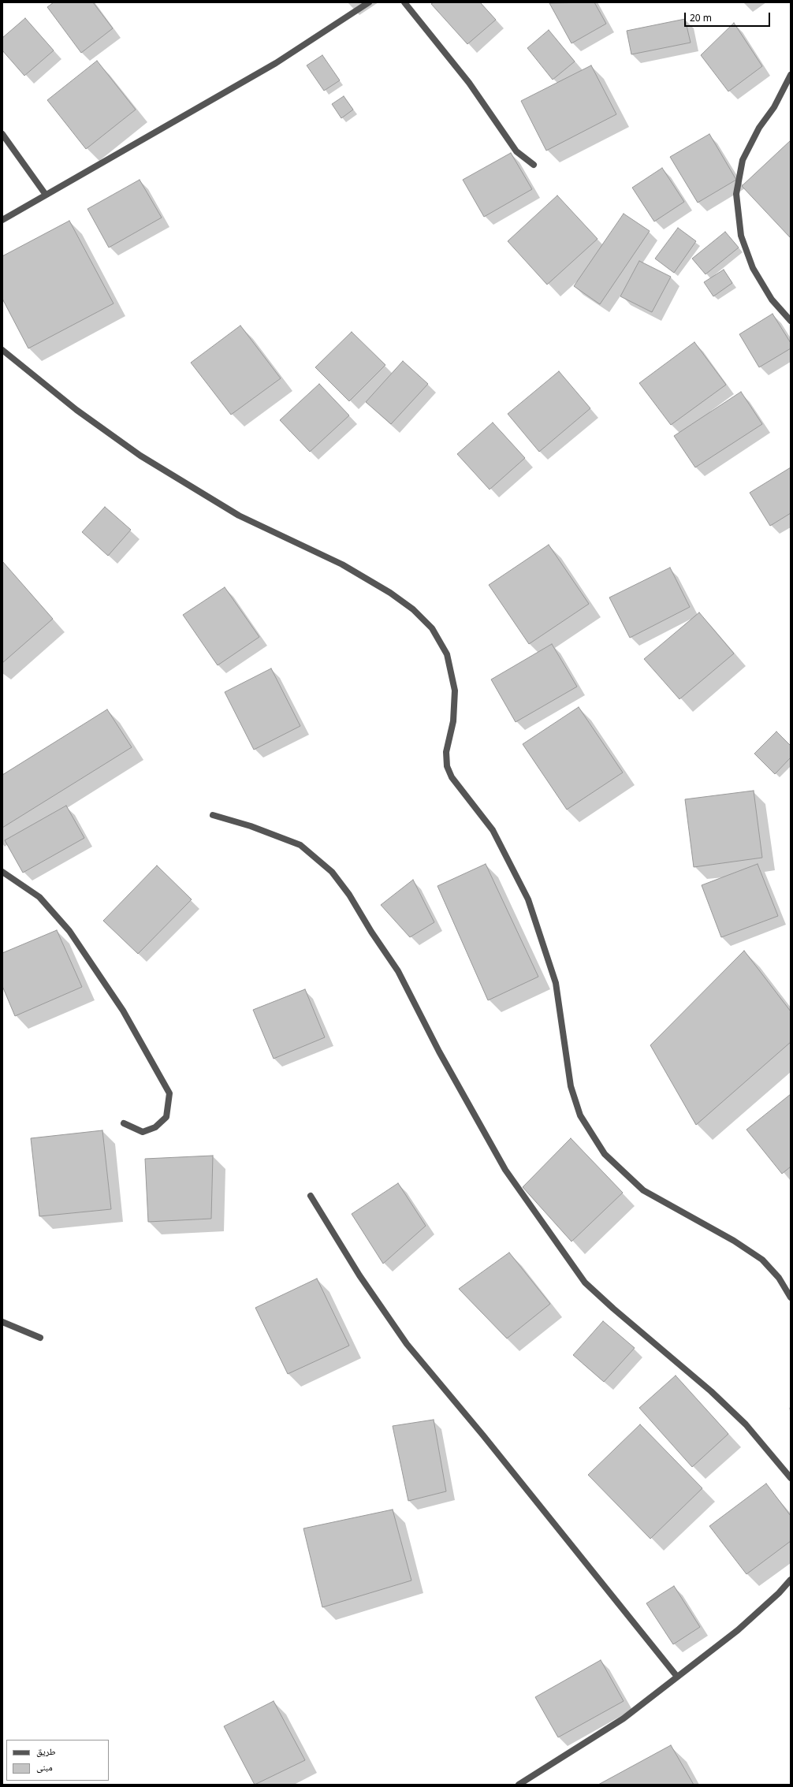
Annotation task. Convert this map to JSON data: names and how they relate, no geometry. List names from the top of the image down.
{
  "legend": ["طريق", "مبنى"],
  "scale_bar": "20 m"
}
